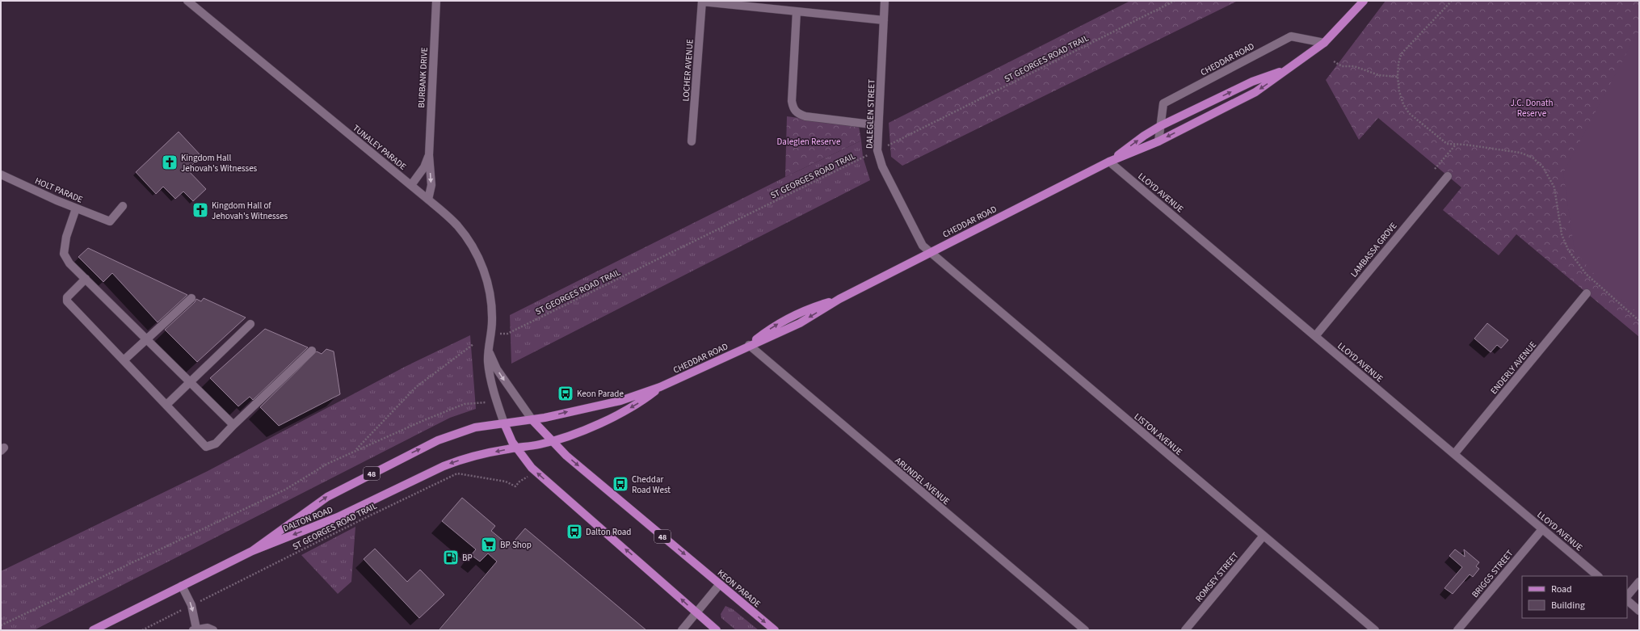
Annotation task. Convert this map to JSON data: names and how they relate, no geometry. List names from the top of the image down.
{
  "streets": {
    "main road": [
      "CHEDDAR ROAD",
      "48",
      "DALTON ROAD",
      "KEON PARADE"
    ],
    "street": [
      "LOCHER AVENUE",
      "BURBANK DRIVE",
      "DALEGLEN STREET",
      "TUNALEY PARADE",
      "HOLT PARADE",
      "LLOYD AVENUE",
      "LAMBASSA GROVE",
      "ENDERLY AVENUE",
      "LISTON AVENUE",
      "ARUNDEL AVENUE",
      "BRIGGS STREET",
      "ROMSEY STREET"
    ],
    "path": ["ST GEORGES ROAD TRAIL"]
  },
  "crossings": [
    ["ST GEORGES ROAD TRAIL", "DALEGLEN STREET"],
    ["CHEDDAR ROAD", "DALEGLEN STREET"],
    ["CHEDDAR ROAD", "TUNALEY PARADE"],
    ["CHEDDAR ROAD", "LLOYD AVENUE"],
    ["CHEDDAR ROAD", "LISTON AVENUE"],
    ["CHEDDAR ROAD", "ARUNDEL AVENUE"],
    ["CHEDDAR ROAD", "DALTON ROAD"],
    ["CHEDDAR ROAD", "KEON PARADE"],
    ["BURBANK DRIVE", "TUNALEY PARADE"],
    ["DALEGLEN STREET", "LISTON AVENUE"],
    ["TUNALEY PARADE", "DALTON ROAD"],
    ["TUNALEY PARADE", "KEON PARADE"],
    ["LLOYD AVENUE", "LAMBASSA GROVE"],
    ["LLOYD AVENUE", "ENDERLY AVENUE"],
    ["LLOYD AVENUE", "BRIGGS STREET"],
    ["LISTON AVENUE", "ROMSEY STREET"],
    ["DALTON ROAD", "KEON PARADE"]
  ],
  "parks": ["J.C. Donath Reserve", "Daleglen Reserve"],
  "places": {
    "church": ["Kingdom Hall Jehovah's Witnesses", "Kingdom Hall of Jehovah's Witnesses"],
    "bus stop": ["Keon Parade", "Cheddar Road West", "Dalton Road"],
    "supermarket": ["BP Shop"],
    "fuel station": ["BP"]
  },
  "legend": ["Road", "Building"]
}
